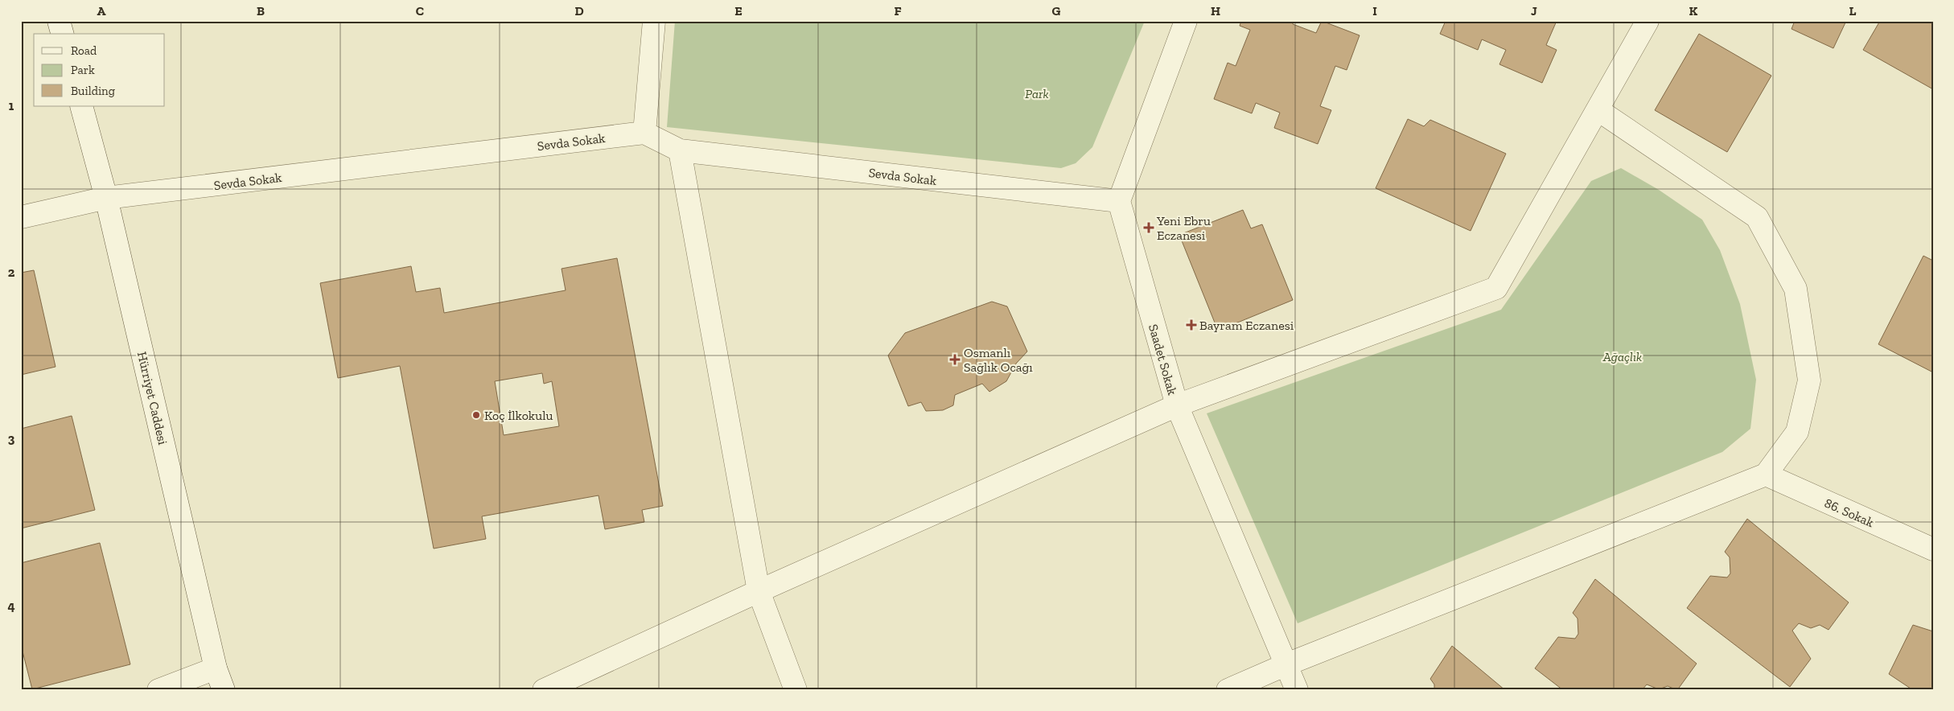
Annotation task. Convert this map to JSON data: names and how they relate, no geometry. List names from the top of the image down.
{
  "streets": {
    "street": [
      "Sevda Sokak",
      "Saadet Sokak",
      "Hürriyet Caddesi",
      "86. Sokak"
    ]
  },
  "crossings": [
    ["Sevda Sokak", "Saadet Sokak"],
    ["Sevda Sokak", "Hürriyet Caddesi"]
  ],
  "parks": ["Park", "Ağaçlık"],
  "places": {
    "health": ["Yeni Ebru Eczanesi", "Bayram Eczanesi", "Osmanlı Sağlık Ocağı"],
    "other": ["Koç İlkokulu"]
  },
  "legend": ["Road", "Park", "Building"],
  "grid": {
    "columns": [
      "A",
      "B",
      "C",
      "D",
      "E",
      "F",
      "G",
      "H",
      "I",
      "J",
      "K",
      "L"
    ],
    "rows": [
      "1",
      "2",
      "3",
      "4"
    ]
  }
}
